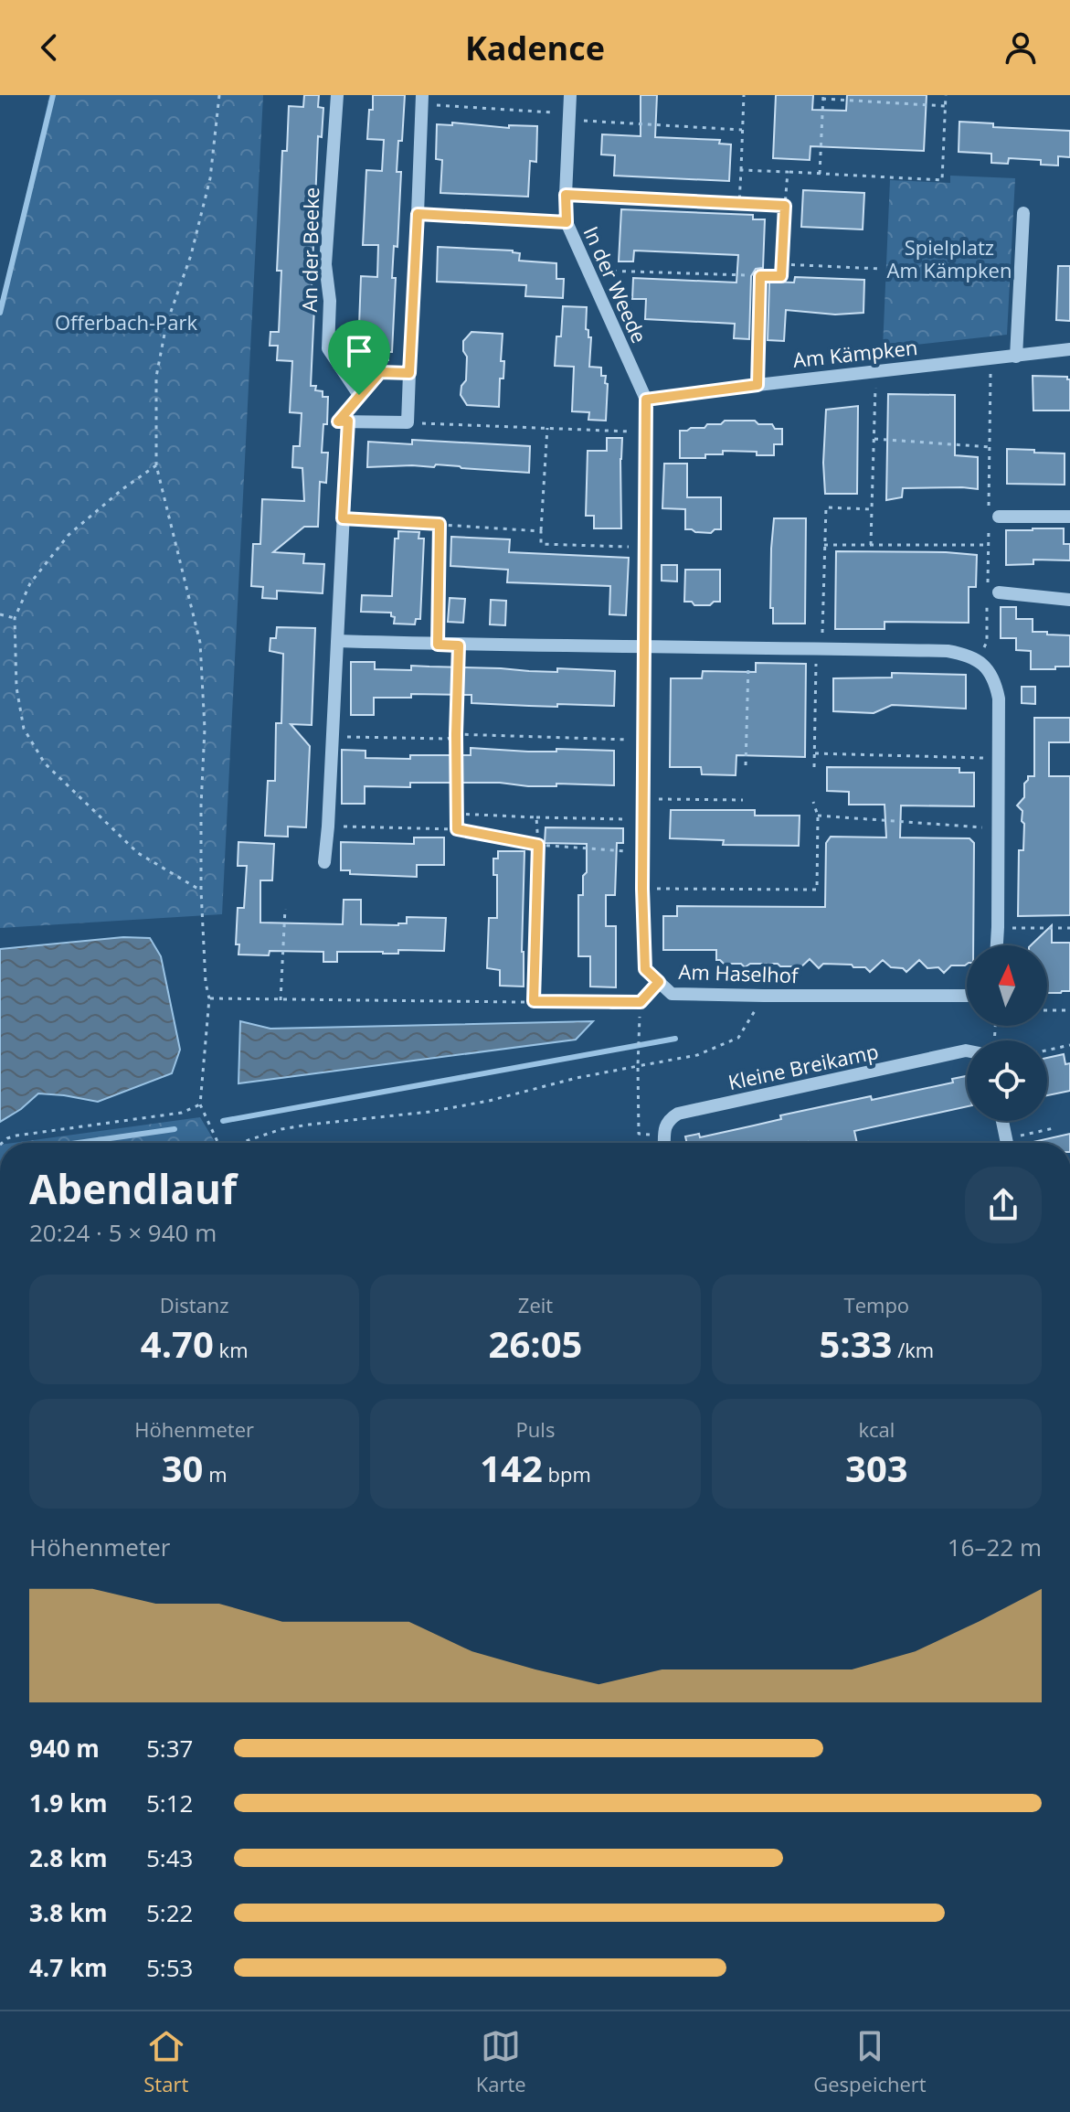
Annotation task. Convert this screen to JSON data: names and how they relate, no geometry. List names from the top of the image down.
{
  "streets": {
    "street": [
      "An der Beeke",
      "In der Weede",
      "Am Kämpken",
      "Am Haselhof",
      "Kleine Breikamp"
    ]
  },
  "crossings": [
    ["In der Weede", "Am Kämpken"],
    ["In der Weede", "Am Haselhof"],
    ["Am Kämpken", "Am Haselhof"]
  ],
  "parks": ["Spielplatz Am Kämpken", "Offerbach-Park"],
  "north": "top",
  "page": {
    "header": "Kadence",
    "heading": ["Abendlauf", "20:24 · 5 × 940 m"],
    "stats": [
      ["Distanz", "4.70 km"],
      ["Zeit", "26:05"],
      ["Tempo", "5:33 /km"],
      ["Höhenmeter", "30 m"],
      ["Puls", "142 bpm"],
      ["kcal", "303"]
    ],
    "chart": ["Höhenmeter", "16–22 m"],
    "list": [
      {
        "name": "940 m",
        "note": "5:37"
      },
      {
        "name": "1.9 km",
        "note": "5:12"
      },
      {
        "name": "2.8 km",
        "note": "5:43"
      },
      {
        "name": "3.8 km",
        "note": "5:22"
      },
      {
        "name": "4.7 km",
        "note": "5:53"
      }
    ],
    "tabs": ["Start", "Karte", "Gespeichert"]
  }
}
